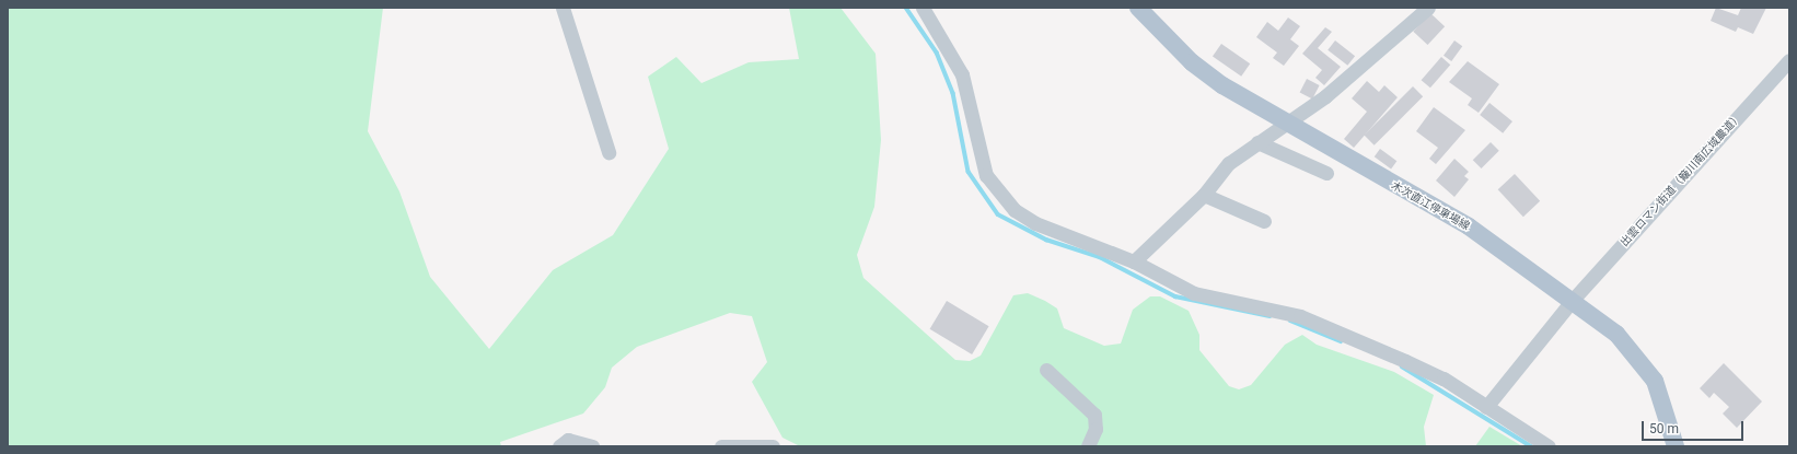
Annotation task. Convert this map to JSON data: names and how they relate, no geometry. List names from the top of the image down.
{
  "streets": {
    "main road": ["木次直江停車場線"],
    "street": ["出雲ロマン街道（簸川南広域農道）"]
  },
  "crossings": [
    ["出雲ロマン街道（簸川南広域農道）", "木次直江停車場線"]
  ],
  "scale_bar": "50 m"
}
